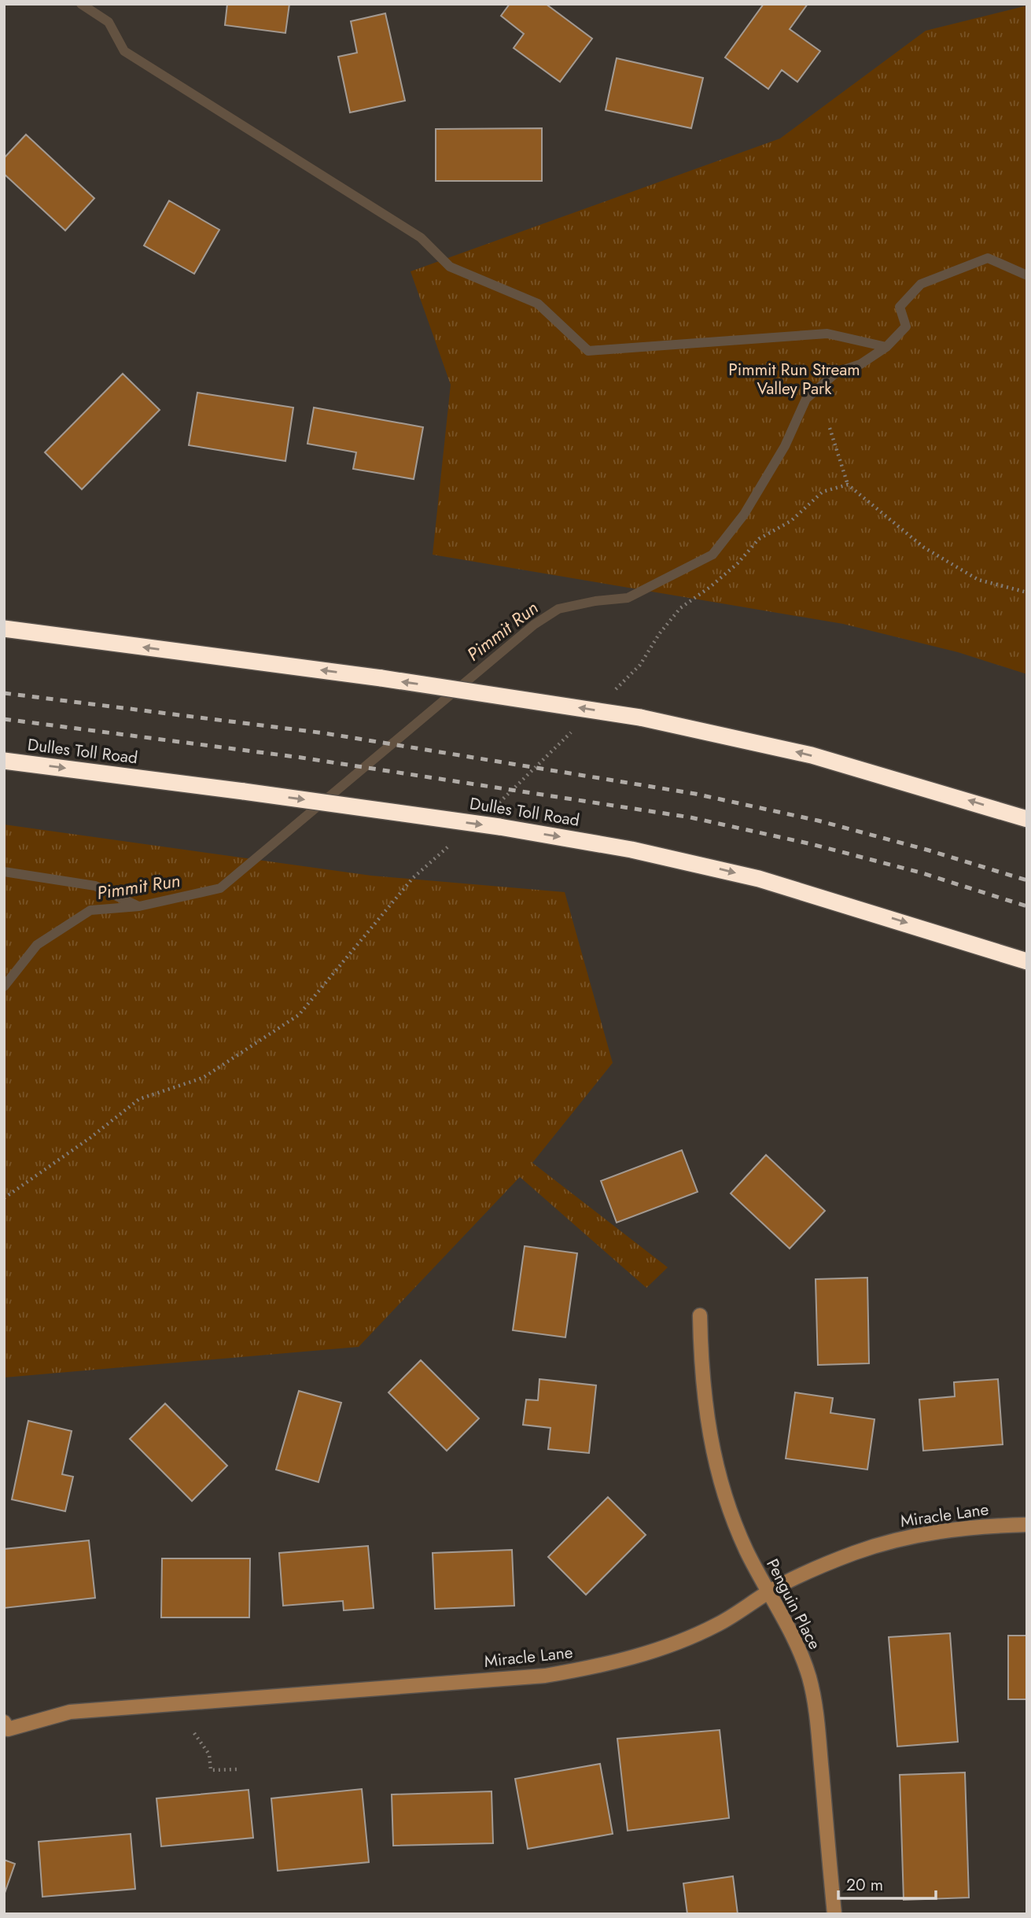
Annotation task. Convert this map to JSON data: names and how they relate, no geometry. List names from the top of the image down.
{
  "streets": {
    "highway": ["Dulles Toll Road"],
    "street": ["Miracle Lane", "Penguin Place"]
  },
  "crossings": [
    ["Miracle Lane", "Penguin Place"]
  ],
  "water": ["Pimmit Run"],
  "parks": ["Pimmit Run Stream Valley Park"],
  "scale_bar": "20 m"
}
